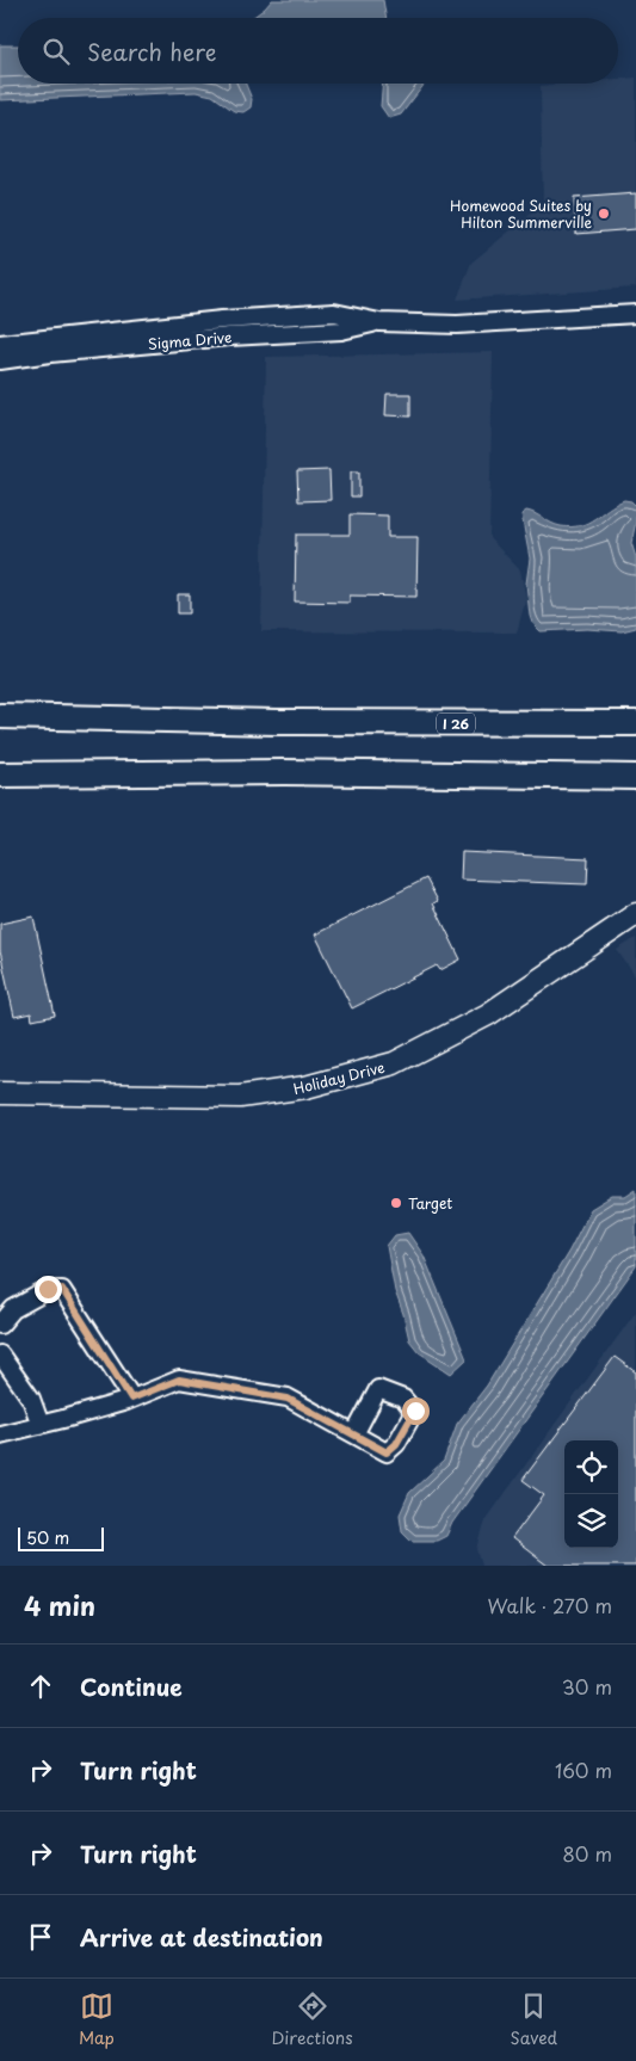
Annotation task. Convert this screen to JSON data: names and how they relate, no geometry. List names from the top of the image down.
{
  "streets": {
    "highway": ["I 26"],
    "main road": ["Holiday Drive"],
    "street": ["Sigma Drive"]
  },
  "places": ["Homewood Suites by Hilton Summerville", "Target"],
  "scale_bar": "50 m",
  "page": {
    "search": "Search here",
    "scale": "50 m",
    "heading": ["4 min", "Walk · 270 m"],
    "list": [
      ["Continue", "30 m"],
      ["Turn right", "160 m"],
      ["Turn right", "80 m"],
      "Arrive at destination"
    ],
    "nav": ["Map", "Directions", "Saved"]
  }
}
